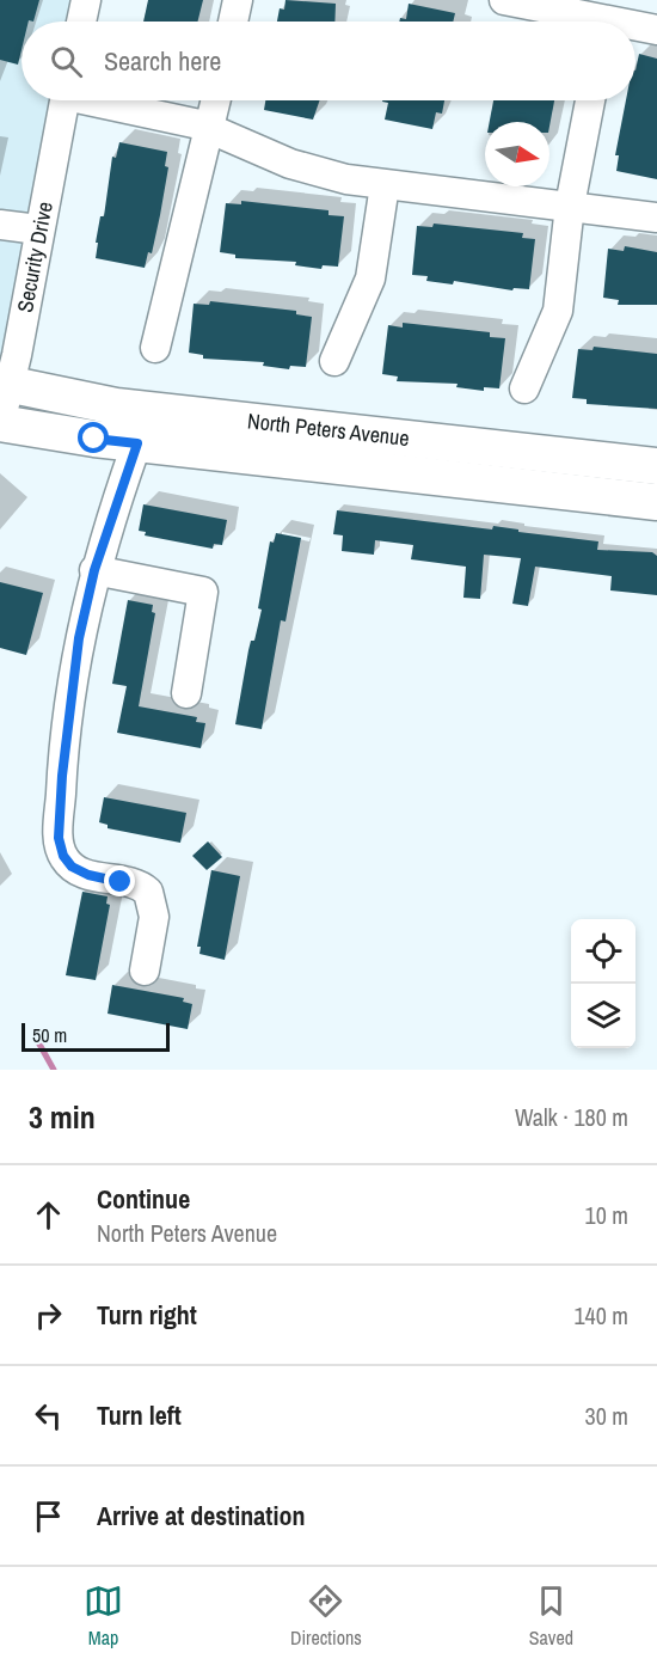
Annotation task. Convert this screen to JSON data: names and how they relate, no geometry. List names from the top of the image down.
{
  "streets": {
    "main road": ["North Peters Avenue"],
    "street": ["Security Drive"]
  },
  "crossings": [
    ["Security Drive", "North Peters Avenue"]
  ],
  "scale_bar": "50 m",
  "north": "right",
  "page": {
    "search": "Search here",
    "scale": "50 m",
    "heading": ["3 min", "Walk · 180 m"],
    "list": [
      ["Continue", "North Peters Avenue", "10 m"],
      ["Turn right", "140 m"],
      ["Turn left", "30 m"],
      "Arrive at destination"
    ],
    "nav": ["Map", "Directions", "Saved"]
  }
}
